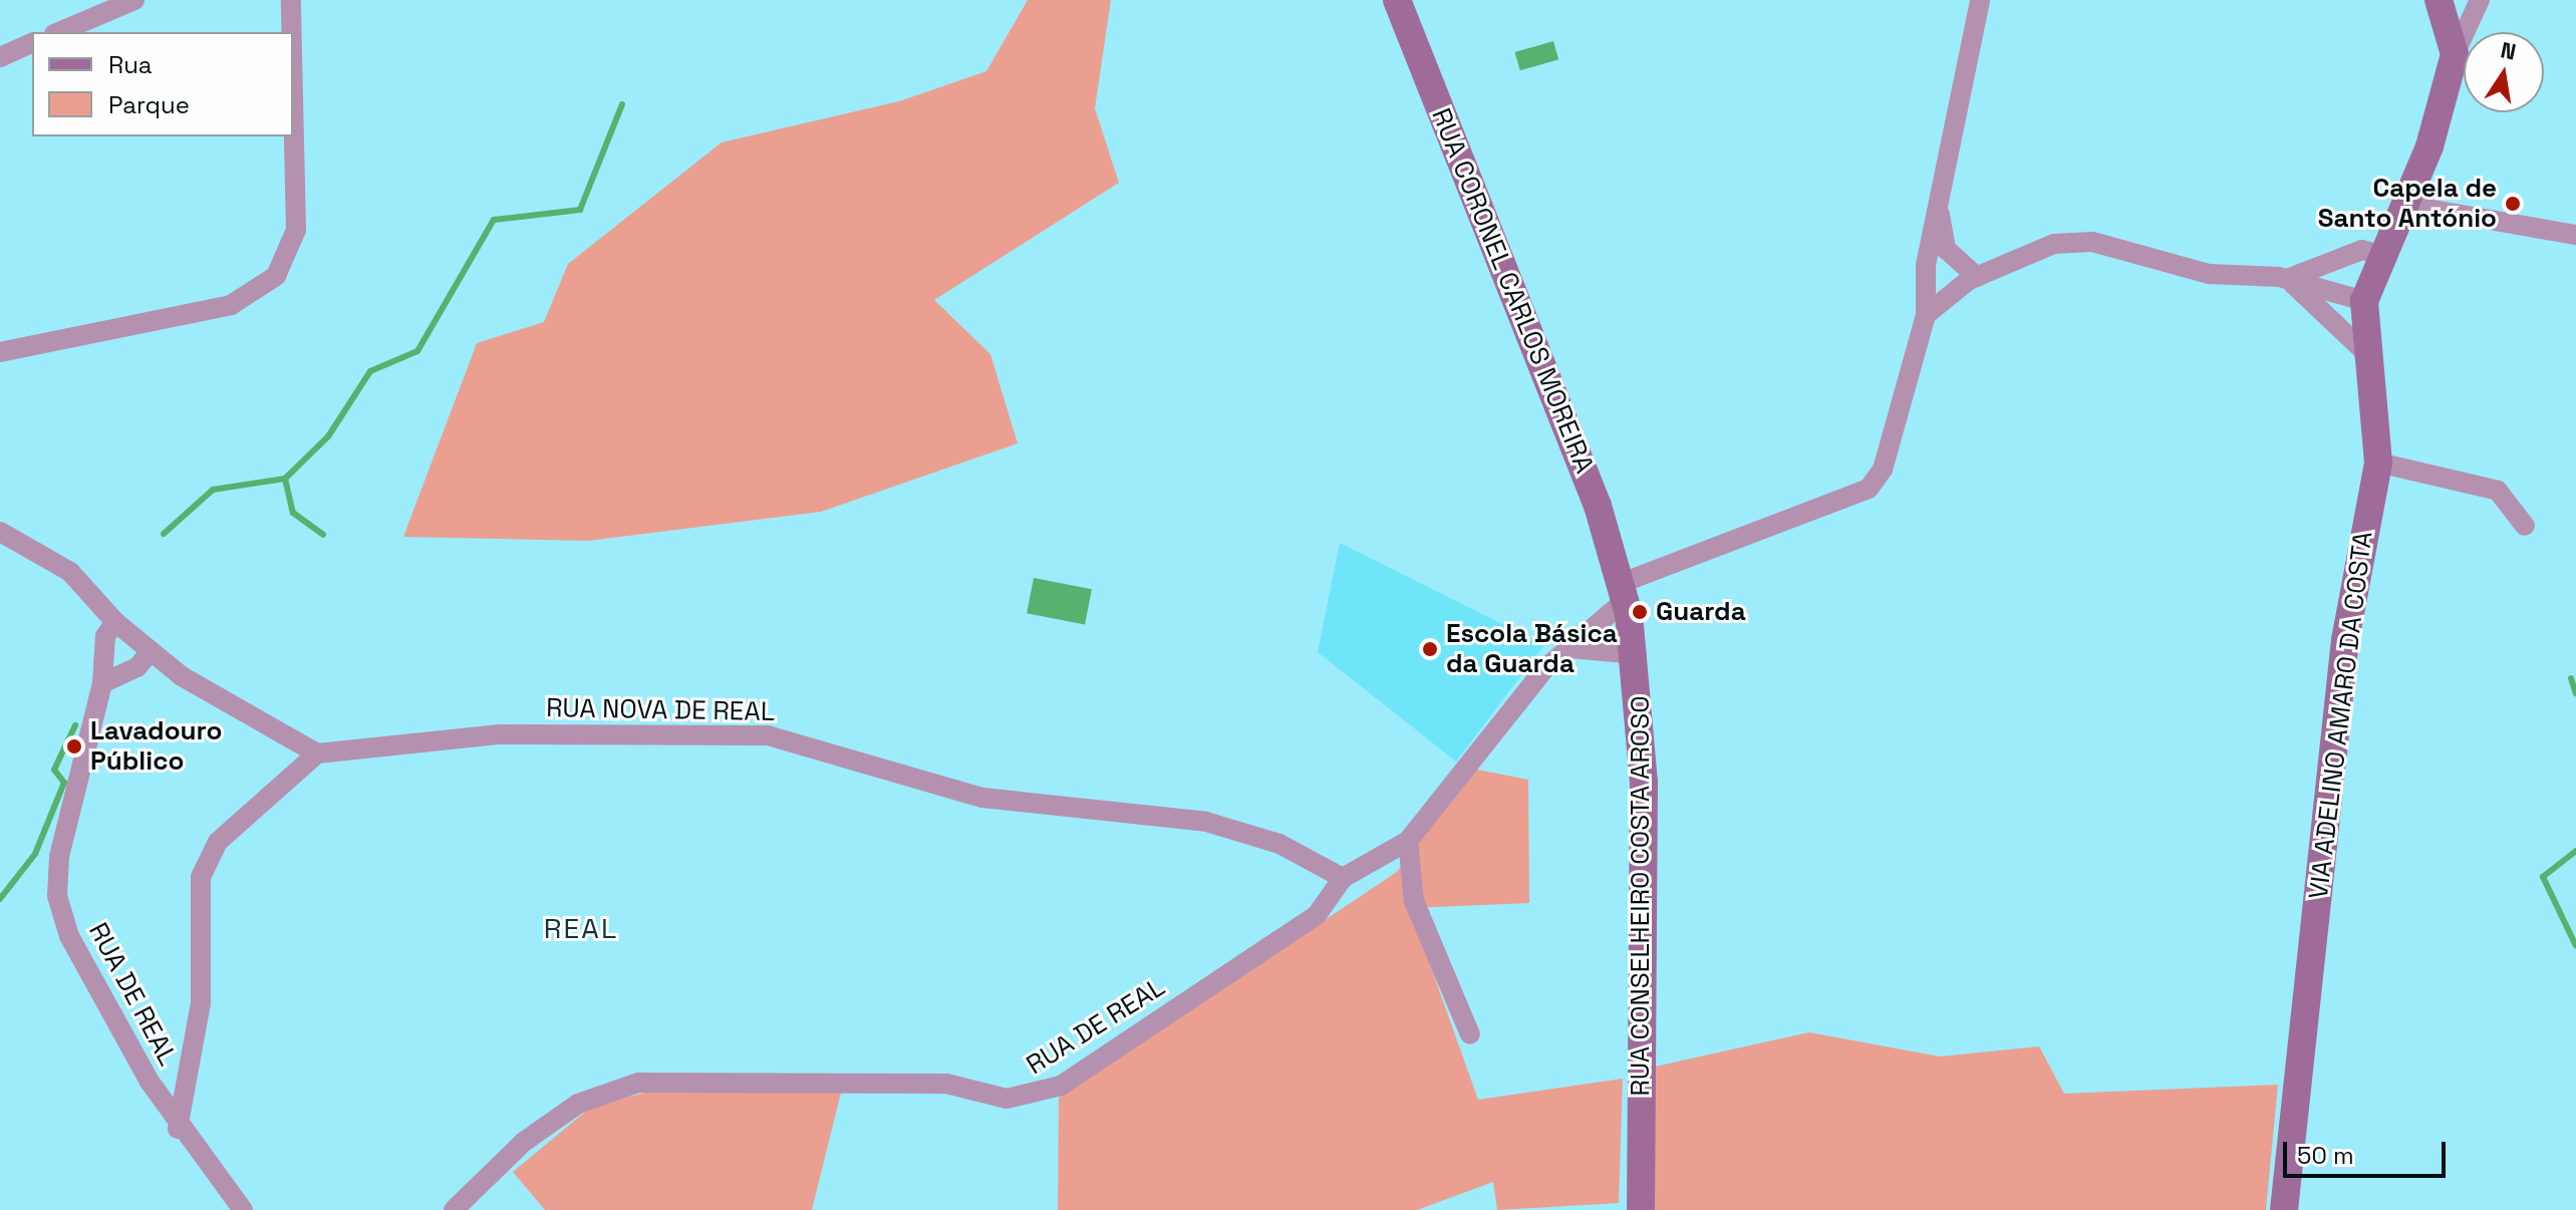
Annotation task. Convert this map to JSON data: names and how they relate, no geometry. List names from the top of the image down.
{
  "streets": {
    "main road": ["RUA CORONEL CARLOS MOREIRA", "VIA ADELINO AMARO DA COSTA", "RUA CONSELHEIRO COSTA AROSO"],
    "street": ["RUA NOVA DE REAL", "RUA DE REAL"]
  },
  "crossings": [
    ["RUA CORONEL CARLOS MOREIRA", "RUA CONSELHEIRO COSTA AROSO"],
    ["RUA CORONEL CARLOS MOREIRA", "RUA DE REAL"],
    ["RUA NOVA DE REAL", "RUA DE REAL"],
    ["RUA CONSELHEIRO COSTA AROSO", "RUA DE REAL"]
  ],
  "districts": ["REAL"],
  "places": [
    "Capela de Santo António",
    "Guarda",
    "Escola Básica da Guarda",
    "Lavadouro Público"
  ],
  "legend": ["Rua", "Parque"],
  "scale_bar": "50 m",
  "north": "top"
}
